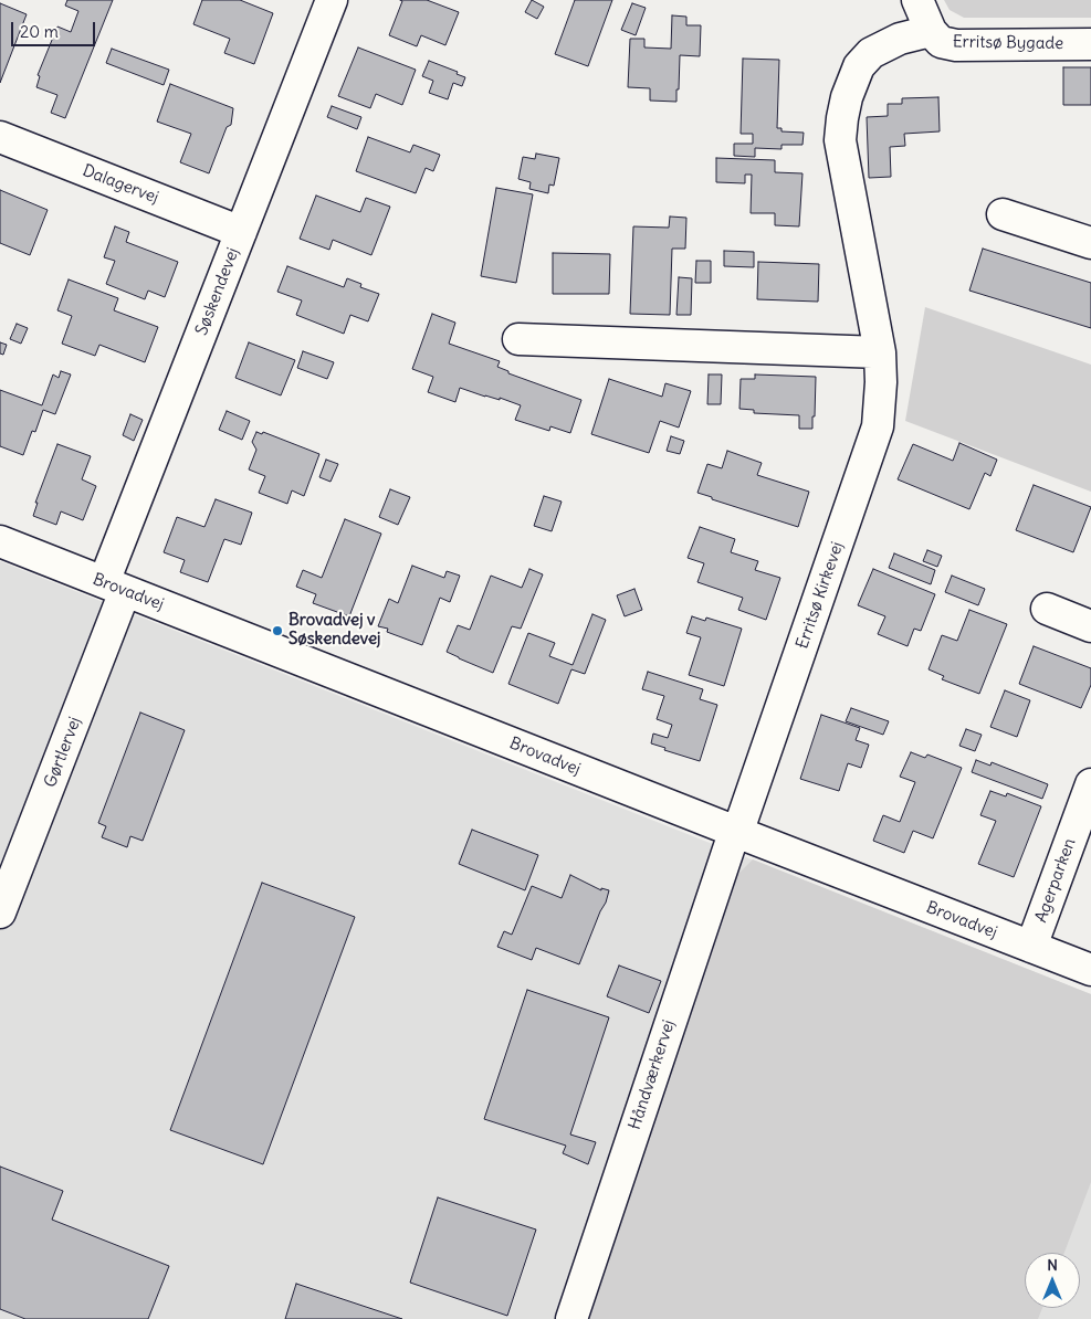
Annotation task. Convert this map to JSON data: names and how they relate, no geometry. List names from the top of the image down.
{
  "streets": {
    "street": [
      "Erritsø Bygade",
      "Dalagervej",
      "Søskendevej",
      "Brovadvej",
      "Erritsø Kirkevej",
      "Gørtlervej",
      "Agerparken",
      "Håndværkervej"
    ]
  },
  "crossings": [
    ["Erritsø Bygade", "Erritsø Kirkevej"],
    ["Dalagervej", "Søskendevej"],
    ["Søskendevej", "Brovadvej"],
    ["Søskendevej", "Gørtlervej"],
    ["Brovadvej", "Erritsø Kirkevej"],
    ["Brovadvej", "Gørtlervej"],
    ["Brovadvej", "Agerparken"],
    ["Brovadvej", "Håndværkervej"],
    ["Erritsø Kirkevej", "Håndværkervej"]
  ],
  "places": ["Brovadvej v Søskendevej"],
  "scale_bar": "20 m",
  "north": "top"
}
